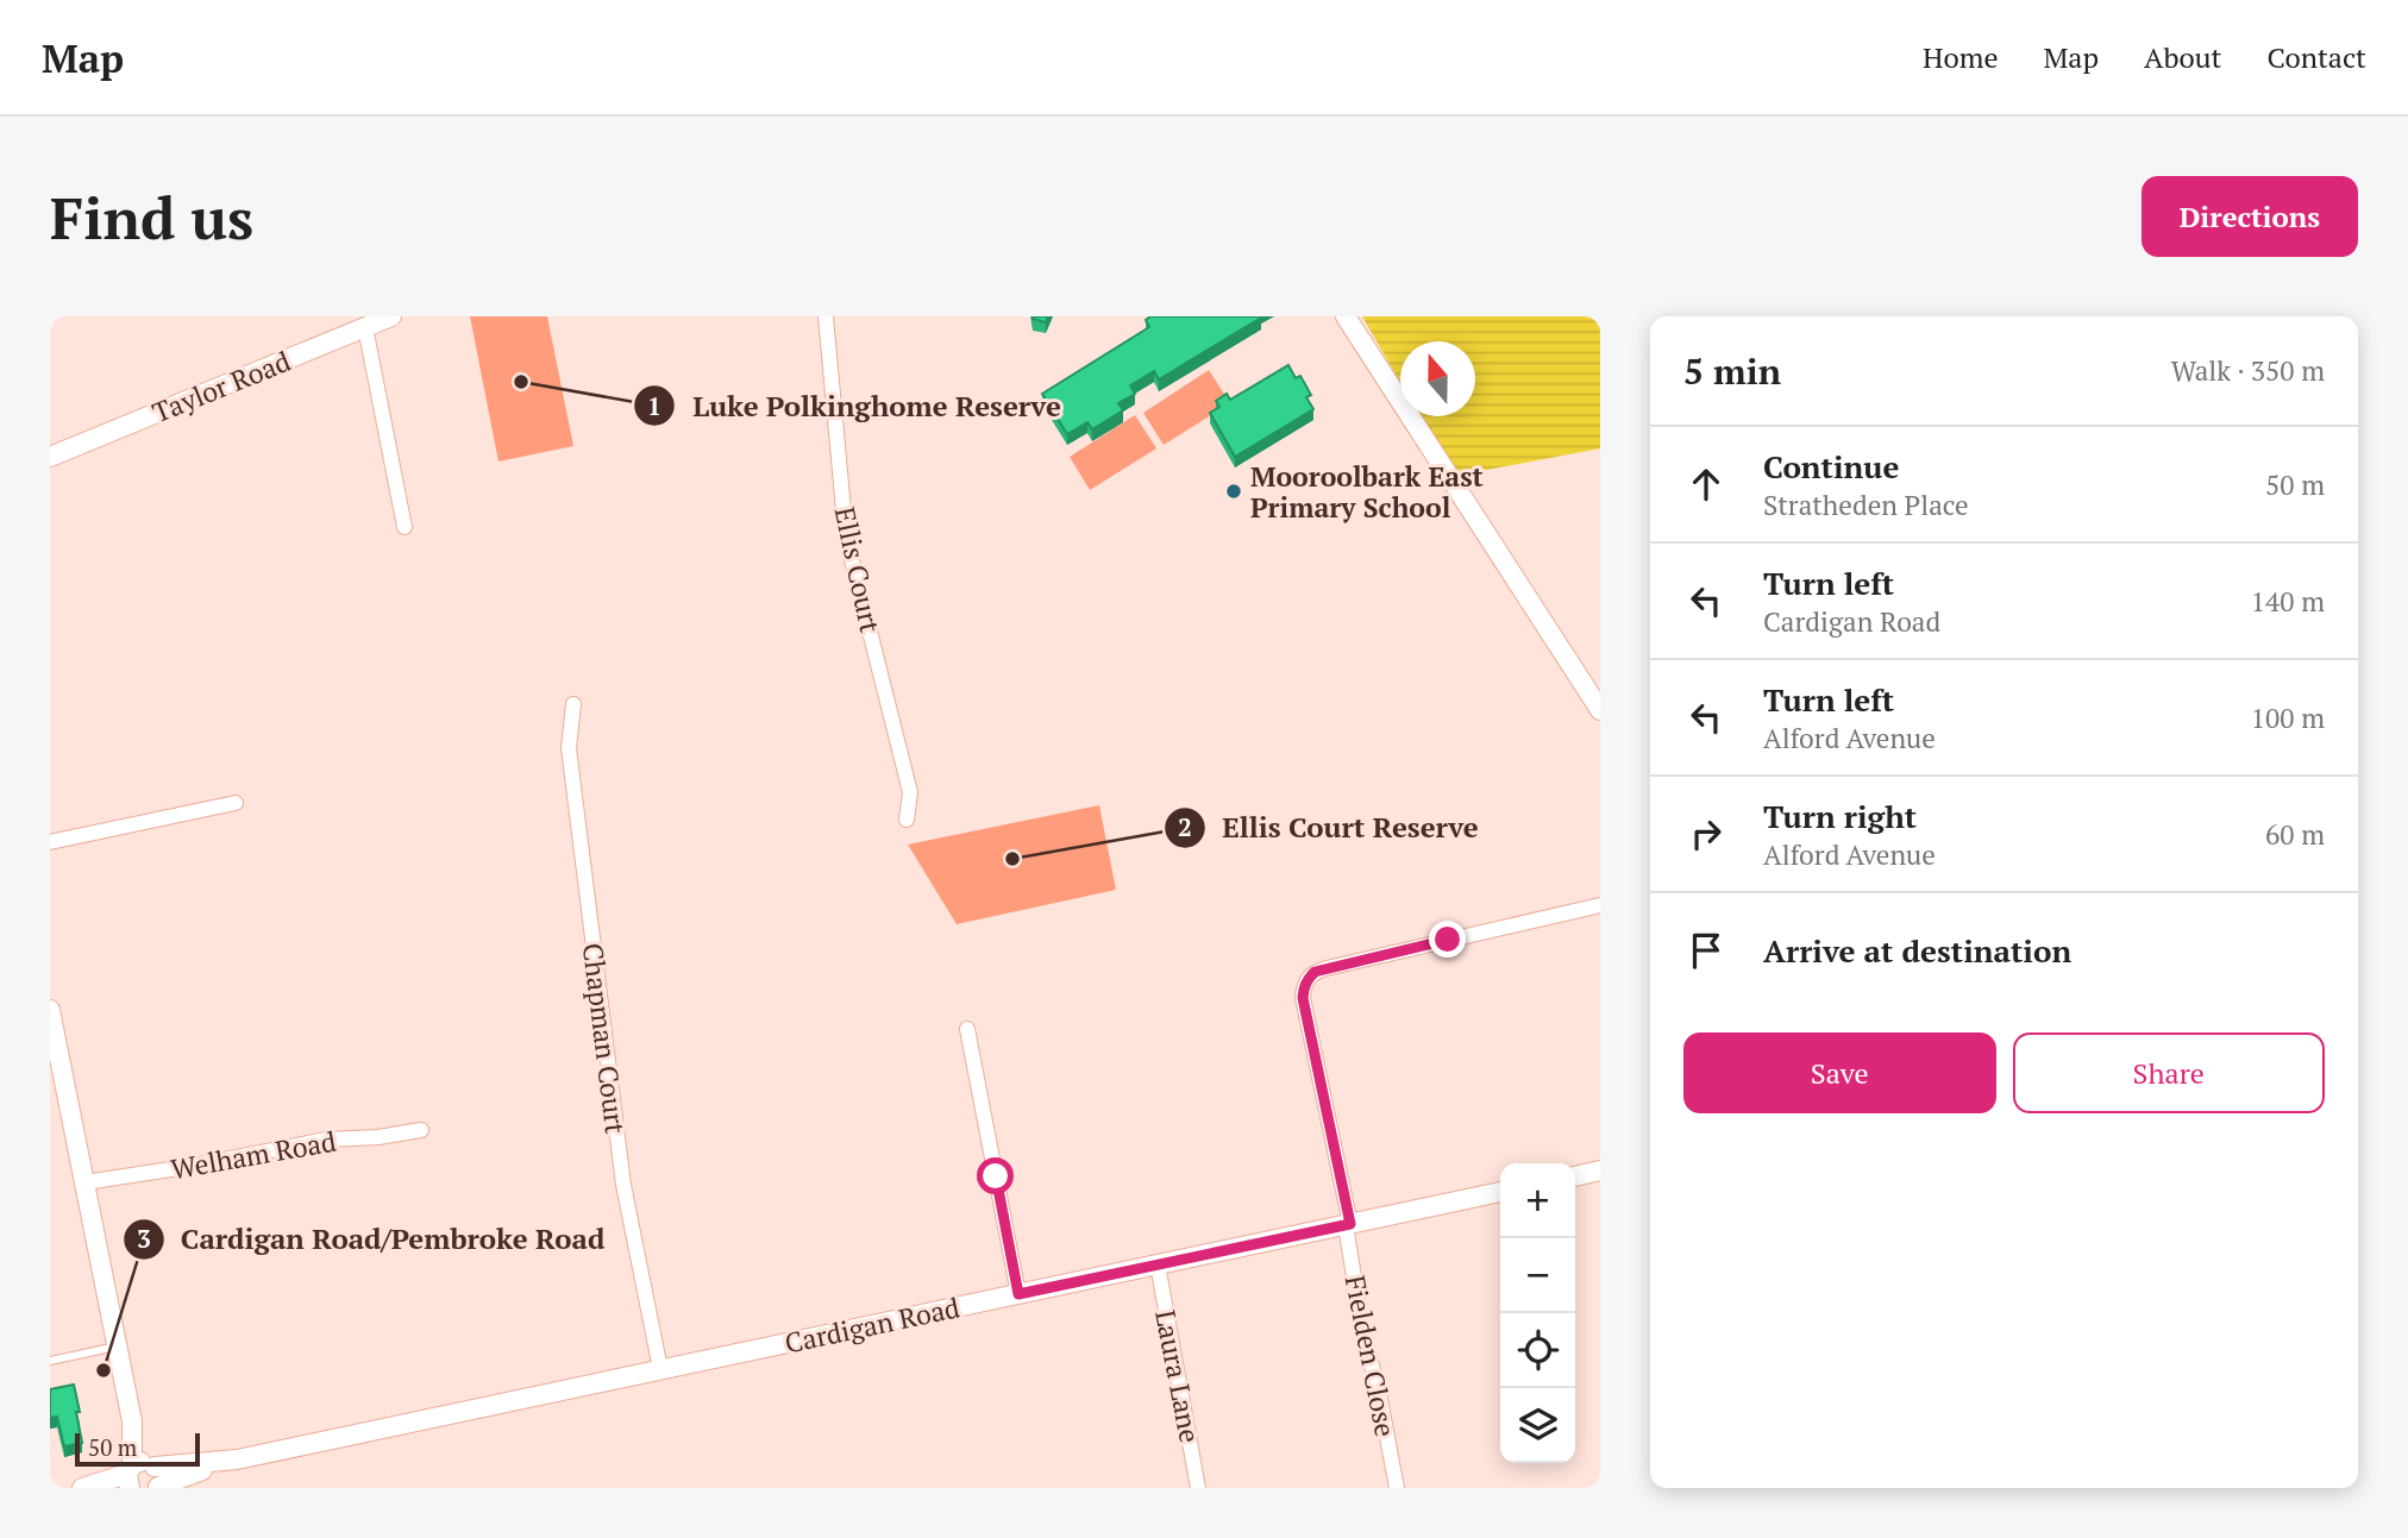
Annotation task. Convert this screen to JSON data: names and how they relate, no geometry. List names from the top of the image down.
{
  "streets": {
    "street": [
      "Taylor Road",
      "Ellis Court",
      "Chapman Court",
      "Welham Road",
      "Cardigan Road",
      "Fielden Close",
      "Laura Lane"
    ]
  },
  "crossings": [
    ["Chapman Court", "Cardigan Road"],
    ["Cardigan Road", "Fielden Close"],
    ["Cardigan Road", "Laura Lane"]
  ],
  "places": [
    "Luke Polkinghome Reserve",
    "Mooroolbark East Primary School",
    "Ellis Court Reserve",
    "Cardigan Road/Pembroke Road"
  ],
  "scale_bar": "50 m",
  "north": "top",
  "page": {
    "header": "Map",
    "nav": [
      "Home",
      "Map",
      "About",
      "Contact"
    ],
    "buttons": [
      "Directions",
      ["Save", "Share"]
    ],
    "title": "Find us",
    "heading": ["5 min", "Walk · 350 m"],
    "list": [
      ["Continue", "Stratheden Place", "50 m"],
      ["Turn left", "Cardigan Road", "140 m"],
      ["Turn left", "Alford Avenue", "100 m"],
      ["Turn right", "Alford Avenue", "60 m"],
      "Arrive at destination"
    ],
    "map_buttons": ["+", "−"],
    "scale": "50 m"
  }
}
